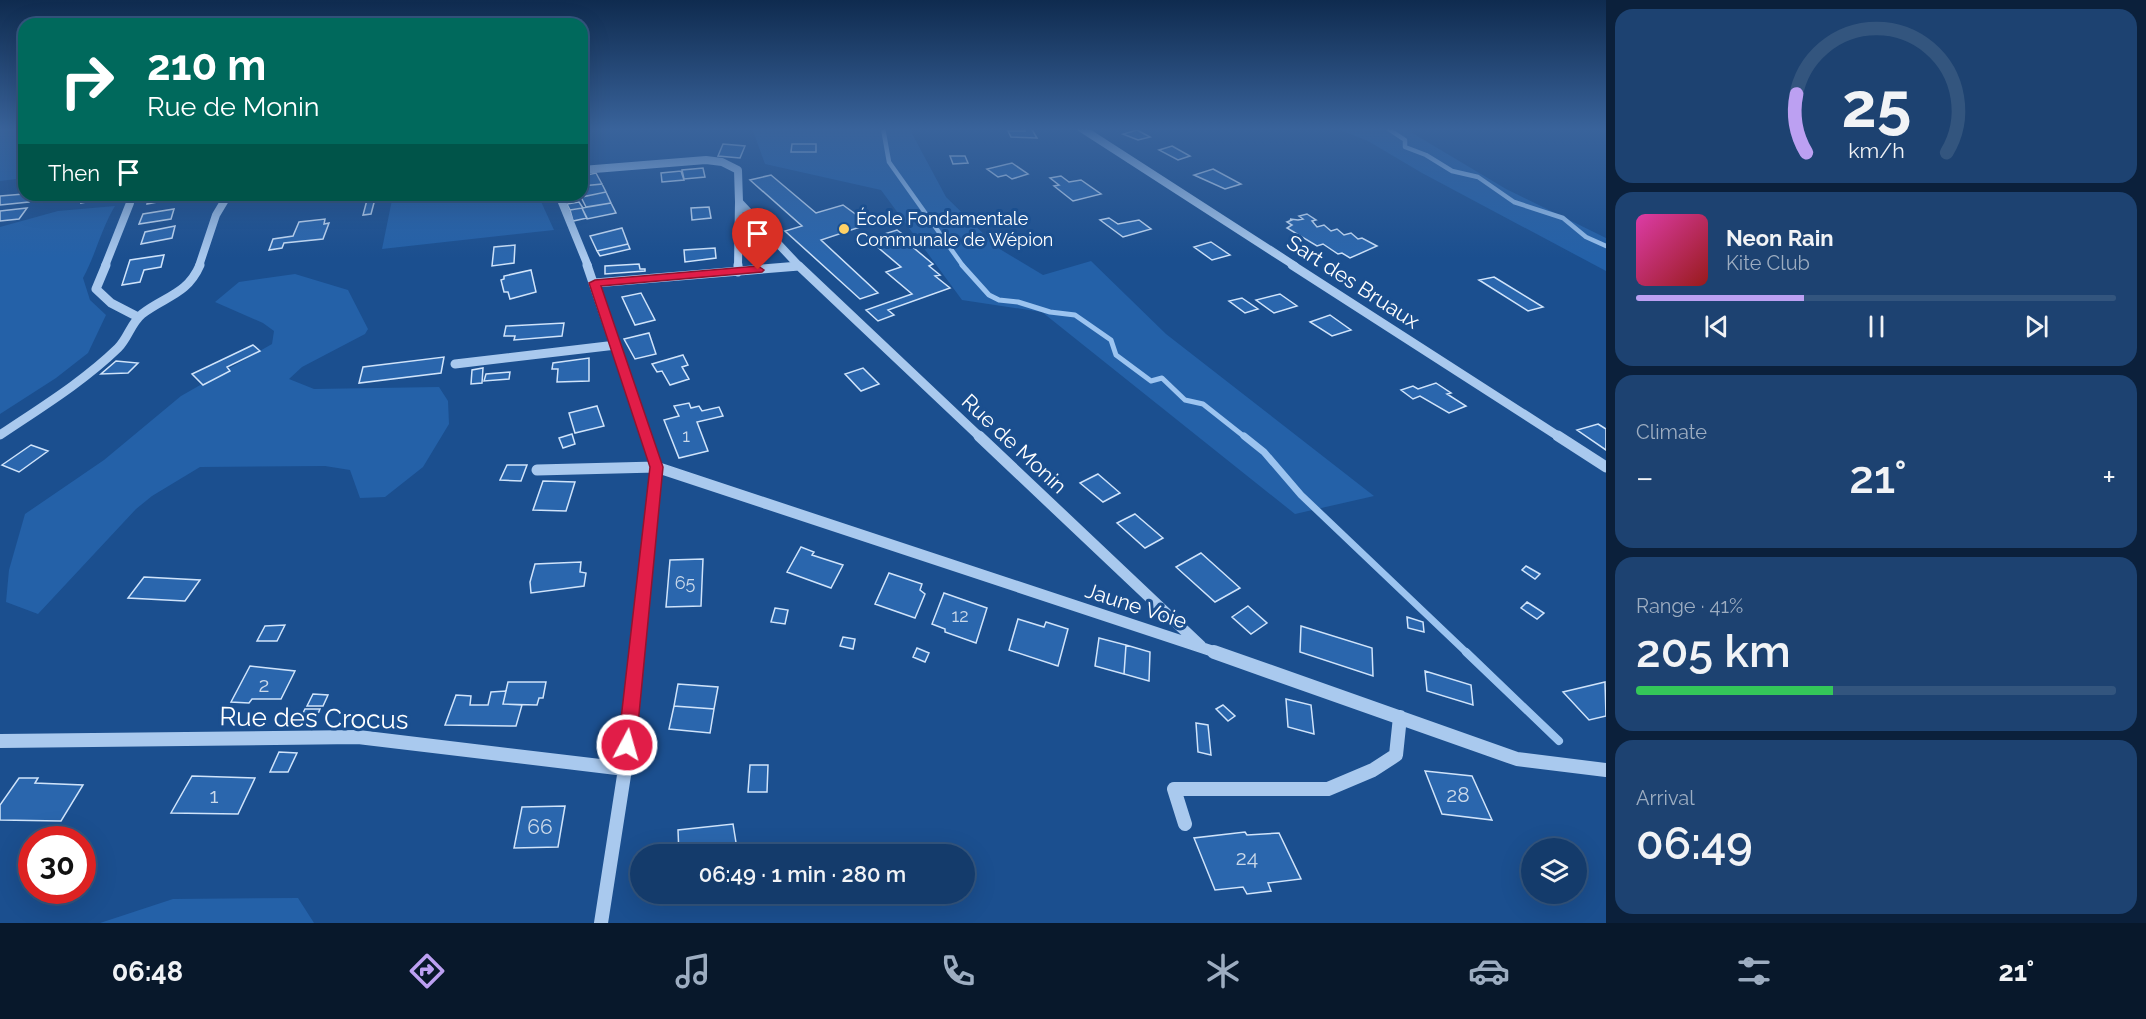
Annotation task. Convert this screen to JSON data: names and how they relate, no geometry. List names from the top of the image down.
{
  "streets": {
    "street": [
      "Sart des Bruaux",
      "Rue de Monin",
      "Jaune Voie",
      "Rue des Crocus"
    ]
  },
  "crossings": [
    ["Rue de Monin", "Jaune Voie"]
  ],
  "places": ["École Fondamentale Communale de Wépion"],
  "house_numbers": [
    "1",
    "65",
    "12",
    "2",
    "28",
    "1",
    "66",
    "24"
  ],
  "page": {
    "turn": ["210 m", "Rue de Monin"],
    "then": "Then",
    "song": ["Neon Rain", "Kite Club"],
    "tile": [
      "Climate",
      ["Range · 41%", "205 km"],
      ["Arrival", "06:49"]
    ],
    "heat": ["−", "21°", "+"],
    "limit": "30",
    "trip": "06:49 · 1 min · 280 m",
    "tabs": ["06:48", "21°"],
    "gauge": ["25", "km/h"]
  }
}
